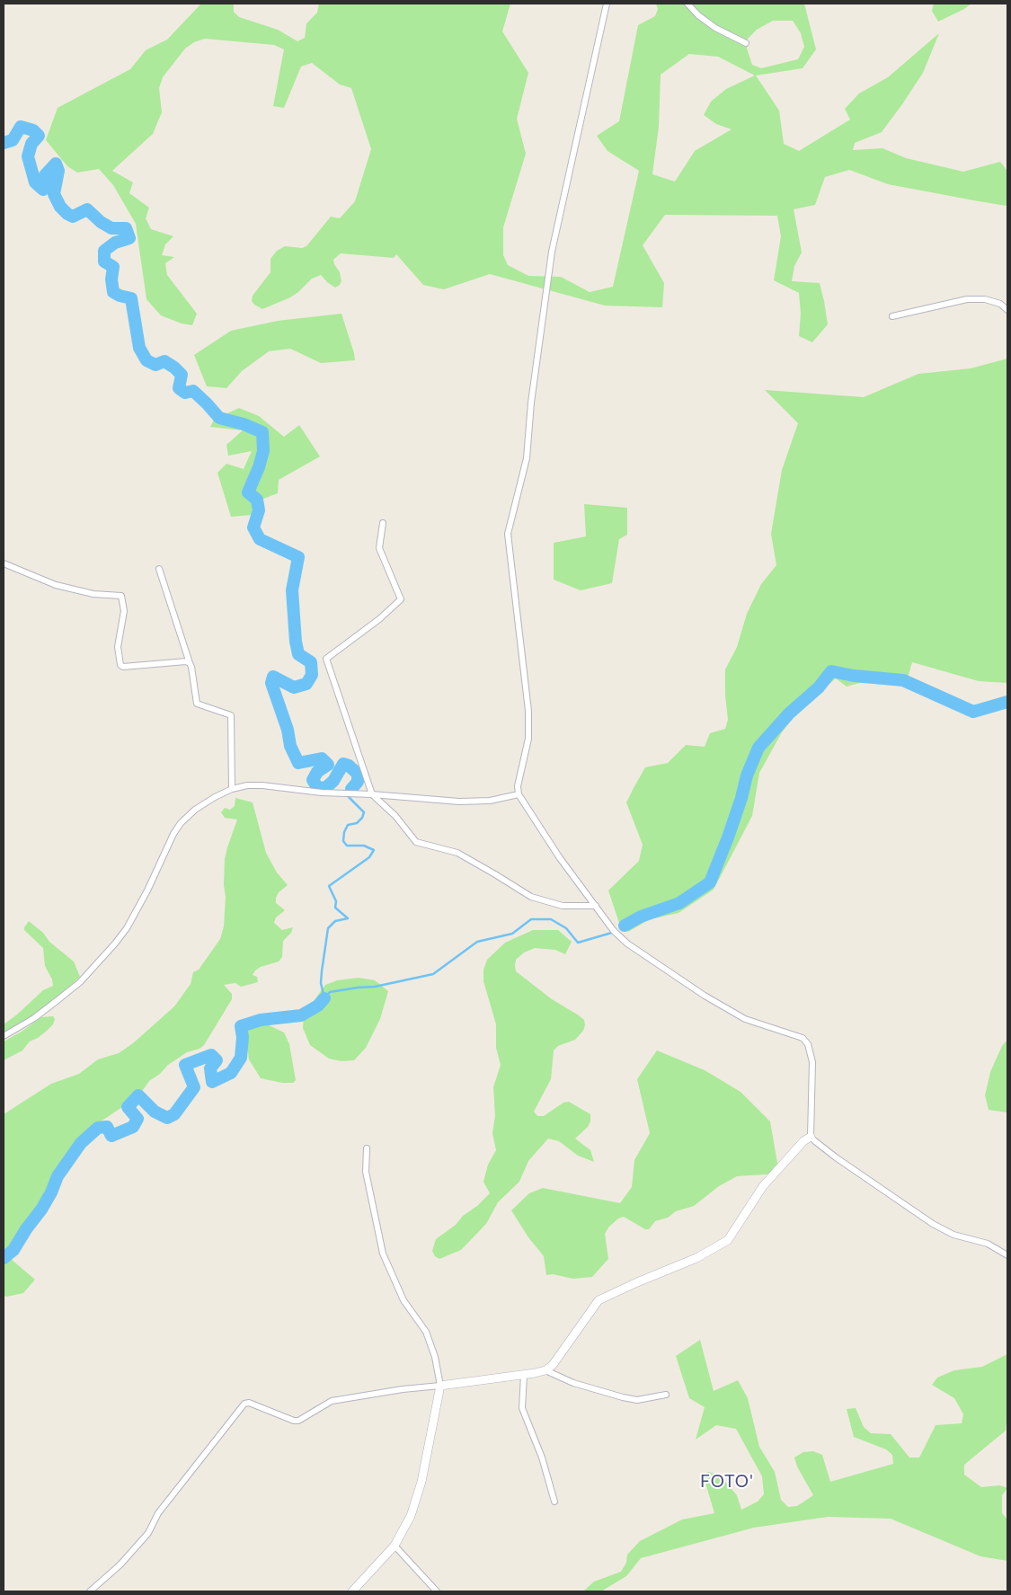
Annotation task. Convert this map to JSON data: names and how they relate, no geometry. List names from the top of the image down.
{
  "districts": ["FOTO'"]
}
